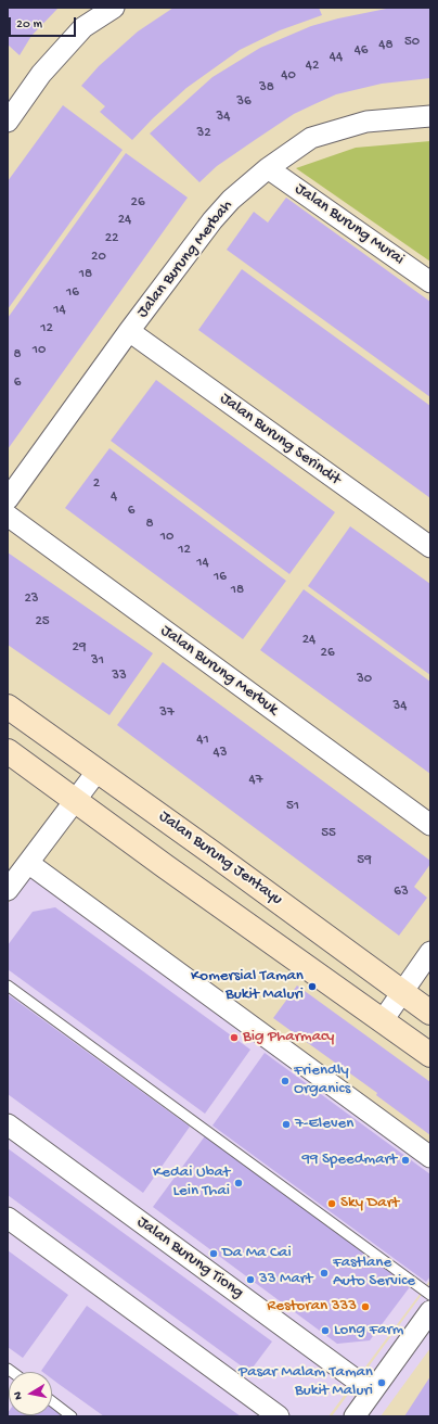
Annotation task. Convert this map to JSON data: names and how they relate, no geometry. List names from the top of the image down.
{
  "streets": {
    "street": [
      "Jalan Burung Murai",
      "Jalan Burung Merbah",
      "Jalan Burung Serindit",
      "Jalan Burung Merbuk",
      "Jalan Burung Jentayu",
      "Jalan Burung Tiong"
    ]
  },
  "crossings": [
    ["Jalan Burung Murai", "Jalan Burung Merbah"],
    ["Jalan Burung Merbah", "Jalan Burung Serindit"]
  ],
  "places": [
    "Komersial Taman Bukit Maluri",
    "Big Pharmacy",
    "Friendly Organics",
    "7-Eleven",
    "99 Speedmart",
    "Kedai Ubat Lein Thai",
    "Sky Dart",
    "Da Ma Cai",
    "Fastlane Auto Service",
    "33 Mart",
    "Restoran 333",
    "Long Farm",
    "Pasar Malam Taman Bukit Maluri"
  ],
  "house_numbers": [
    "50",
    "48",
    "46",
    "44",
    "42",
    "40",
    "38",
    "36",
    "34",
    "32",
    "26",
    "24",
    "22",
    "20",
    "18",
    "16",
    "14",
    "12",
    "10",
    "8",
    "6",
    "2",
    "4",
    "6",
    "8",
    "10",
    "12",
    "14",
    "16",
    "18",
    "23",
    "25",
    "24",
    "29",
    "26",
    "31",
    "33",
    "30",
    "34",
    "37",
    "41",
    "43",
    "47",
    "51",
    "55",
    "59",
    "63"
  ],
  "scale_bar": "20 m",
  "north": "left"
}
